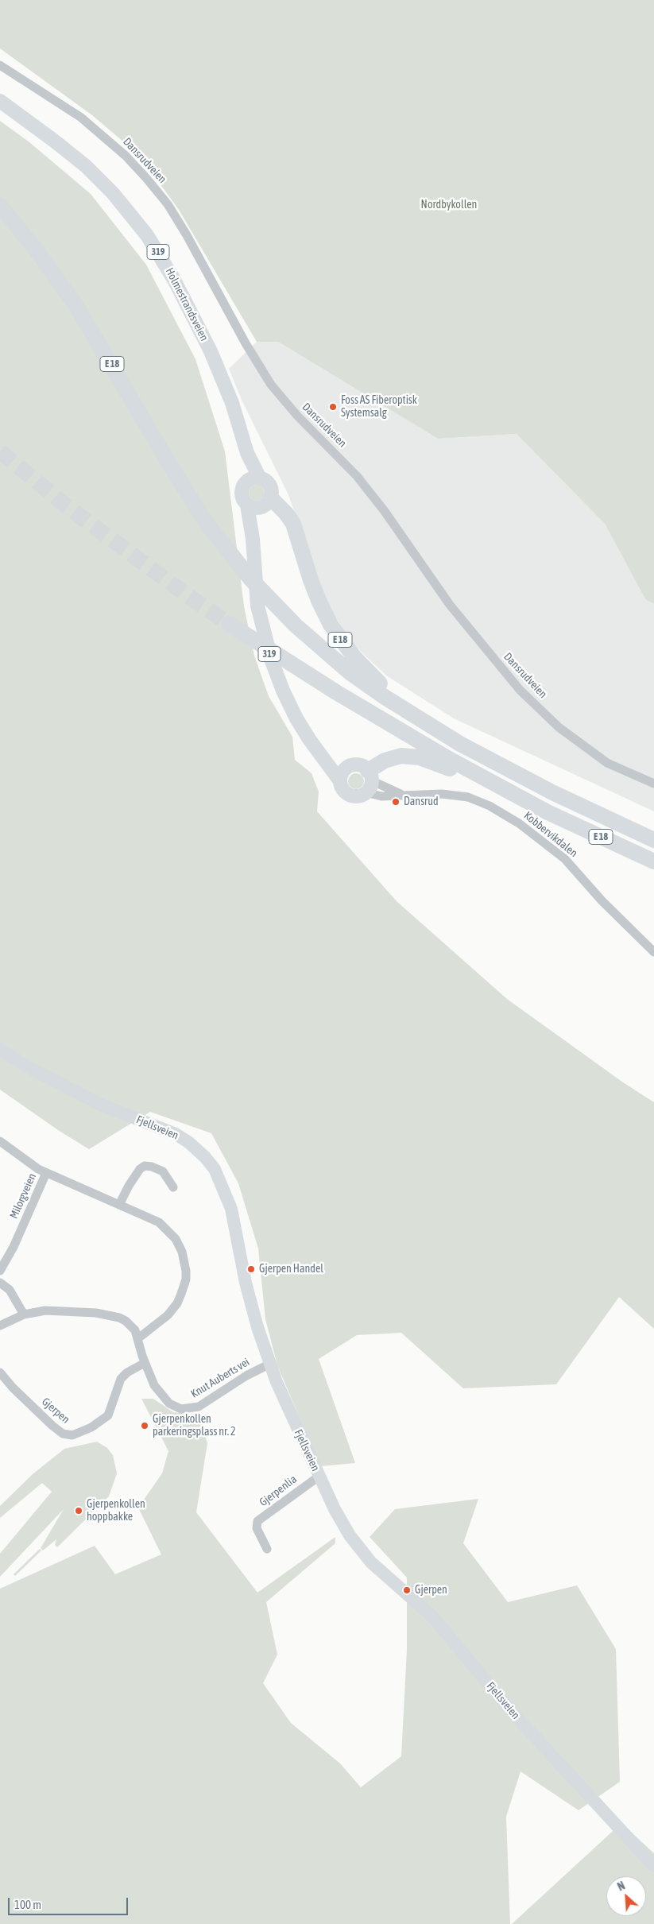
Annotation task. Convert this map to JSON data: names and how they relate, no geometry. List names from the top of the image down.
{
  "streets": {
    "highway": ["E 18"],
    "main road": ["319", "Holmestrandsveien", "Fjellsveien"],
    "street": [
      "Dansrudveien",
      "Kobbervikdalen",
      "Milorgveien",
      "Knut Auberts vei",
      "Gjerpen",
      "Gjerpenlia"
    ]
  },
  "crossings": [
    ["319", "Holmestrandsveien"],
    ["319", "E 18"],
    ["319", "Kobbervikdalen"],
    ["Holmestrandsveien", "E 18"],
    ["E 18", "Kobbervikdalen"],
    ["Fjellsveien", "Knut Auberts vei"],
    ["Fjellsveien", "Gjerpenlia"],
    ["Milorgveien", "Knut Auberts vei"],
    ["Knut Auberts vei", "Gjerpen"]
  ],
  "parks": ["Nordbykollen"],
  "places": [
    "Foss AS Fiberoptisk Systemsalg",
    "Dansrud",
    "Gjerpen Handel",
    "Gjerpenkollen parkeringsplass nr. 2",
    "Gjerpenkollen hoppbakke",
    "Gjerpen"
  ],
  "scale_bar": "100 m",
  "north": "top left"
}
